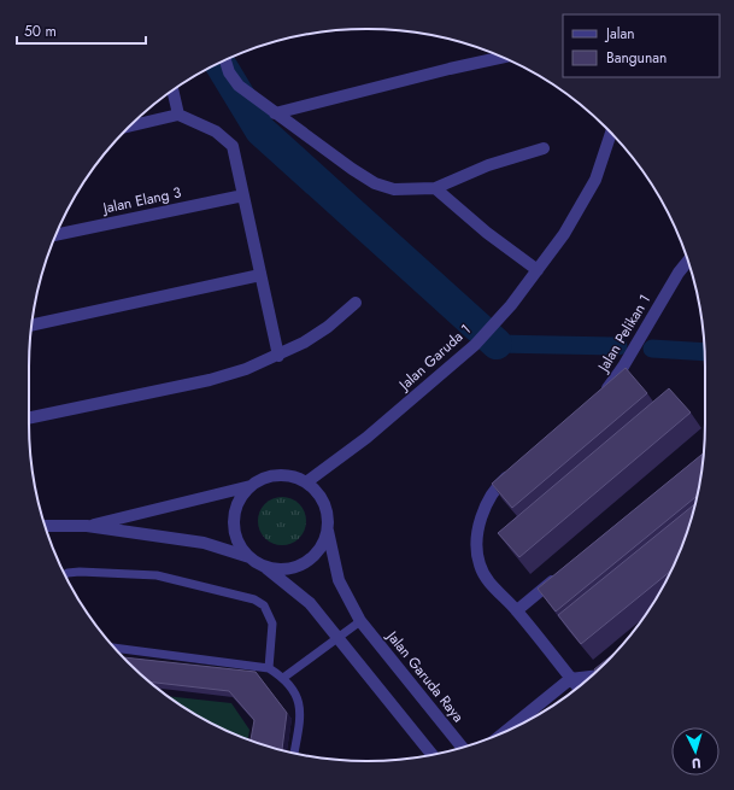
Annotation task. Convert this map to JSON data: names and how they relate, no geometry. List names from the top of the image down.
{
  "streets": {
    "street": [
      "Jalan Elang 3",
      "Jalan Pelikan 1",
      "Jalan Garuda 1",
      "Jalan Garuda Raya"
    ]
  },
  "legend": ["Jalan", "Bangunan"],
  "scale_bar": "50 m",
  "north": "bottom"
}
